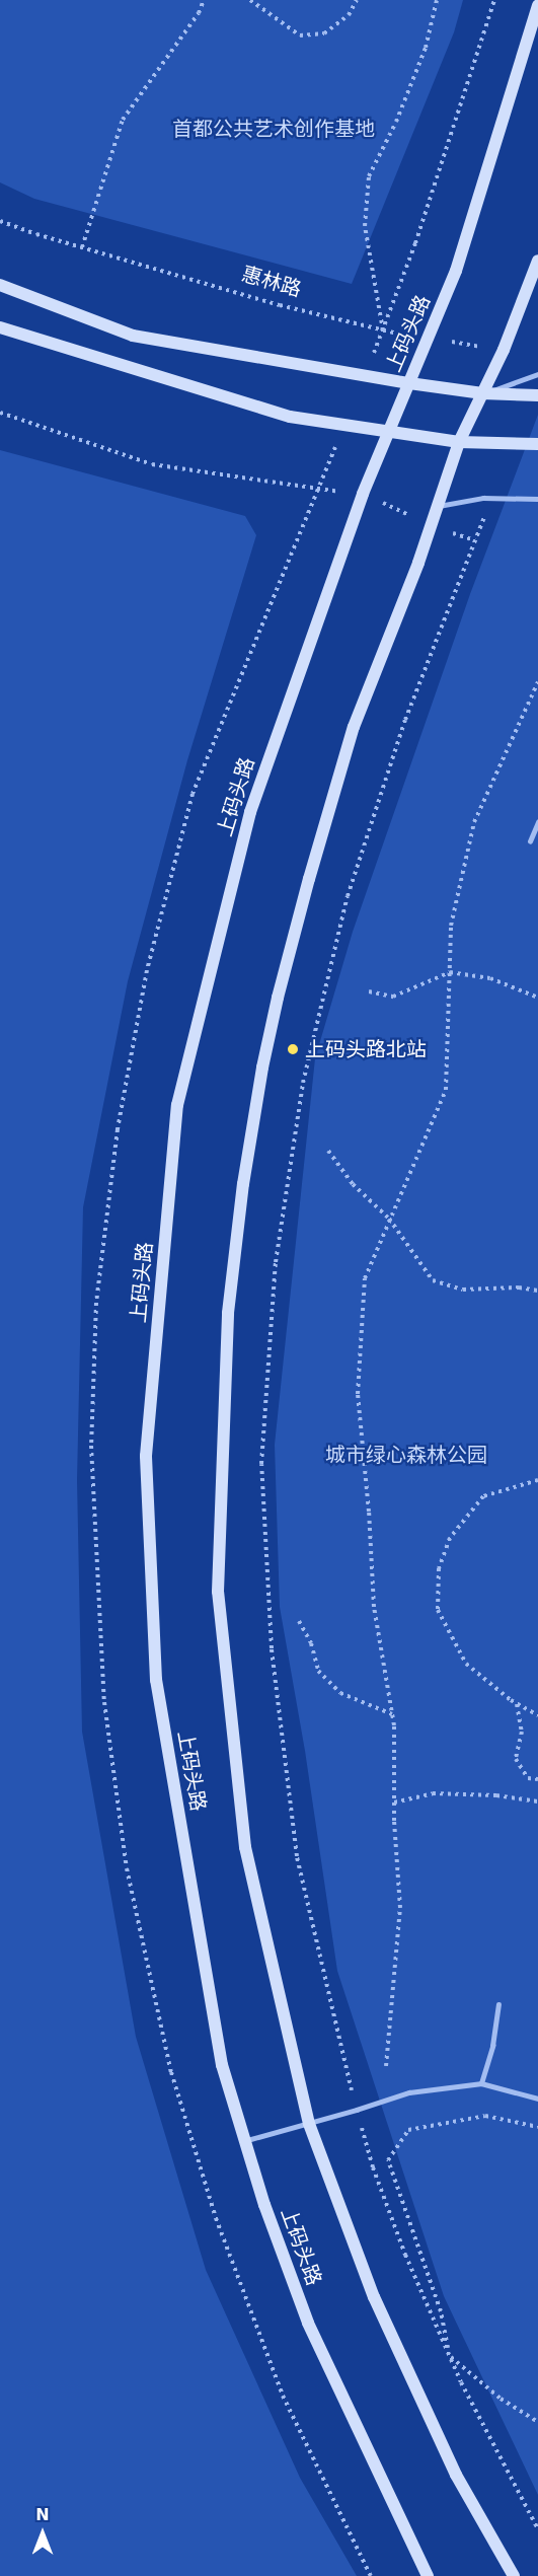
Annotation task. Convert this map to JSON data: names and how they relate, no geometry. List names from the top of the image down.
{
  "streets": {
    "main road": ["上码头路"],
    "path": ["惠林路"]
  },
  "crossings": [
    ["惠林路", "上码头路"]
  ],
  "parks": ["首都公共艺术创作基地", "城市绿心森林公园"],
  "places": ["上码头路北站"],
  "north": "top"
}
